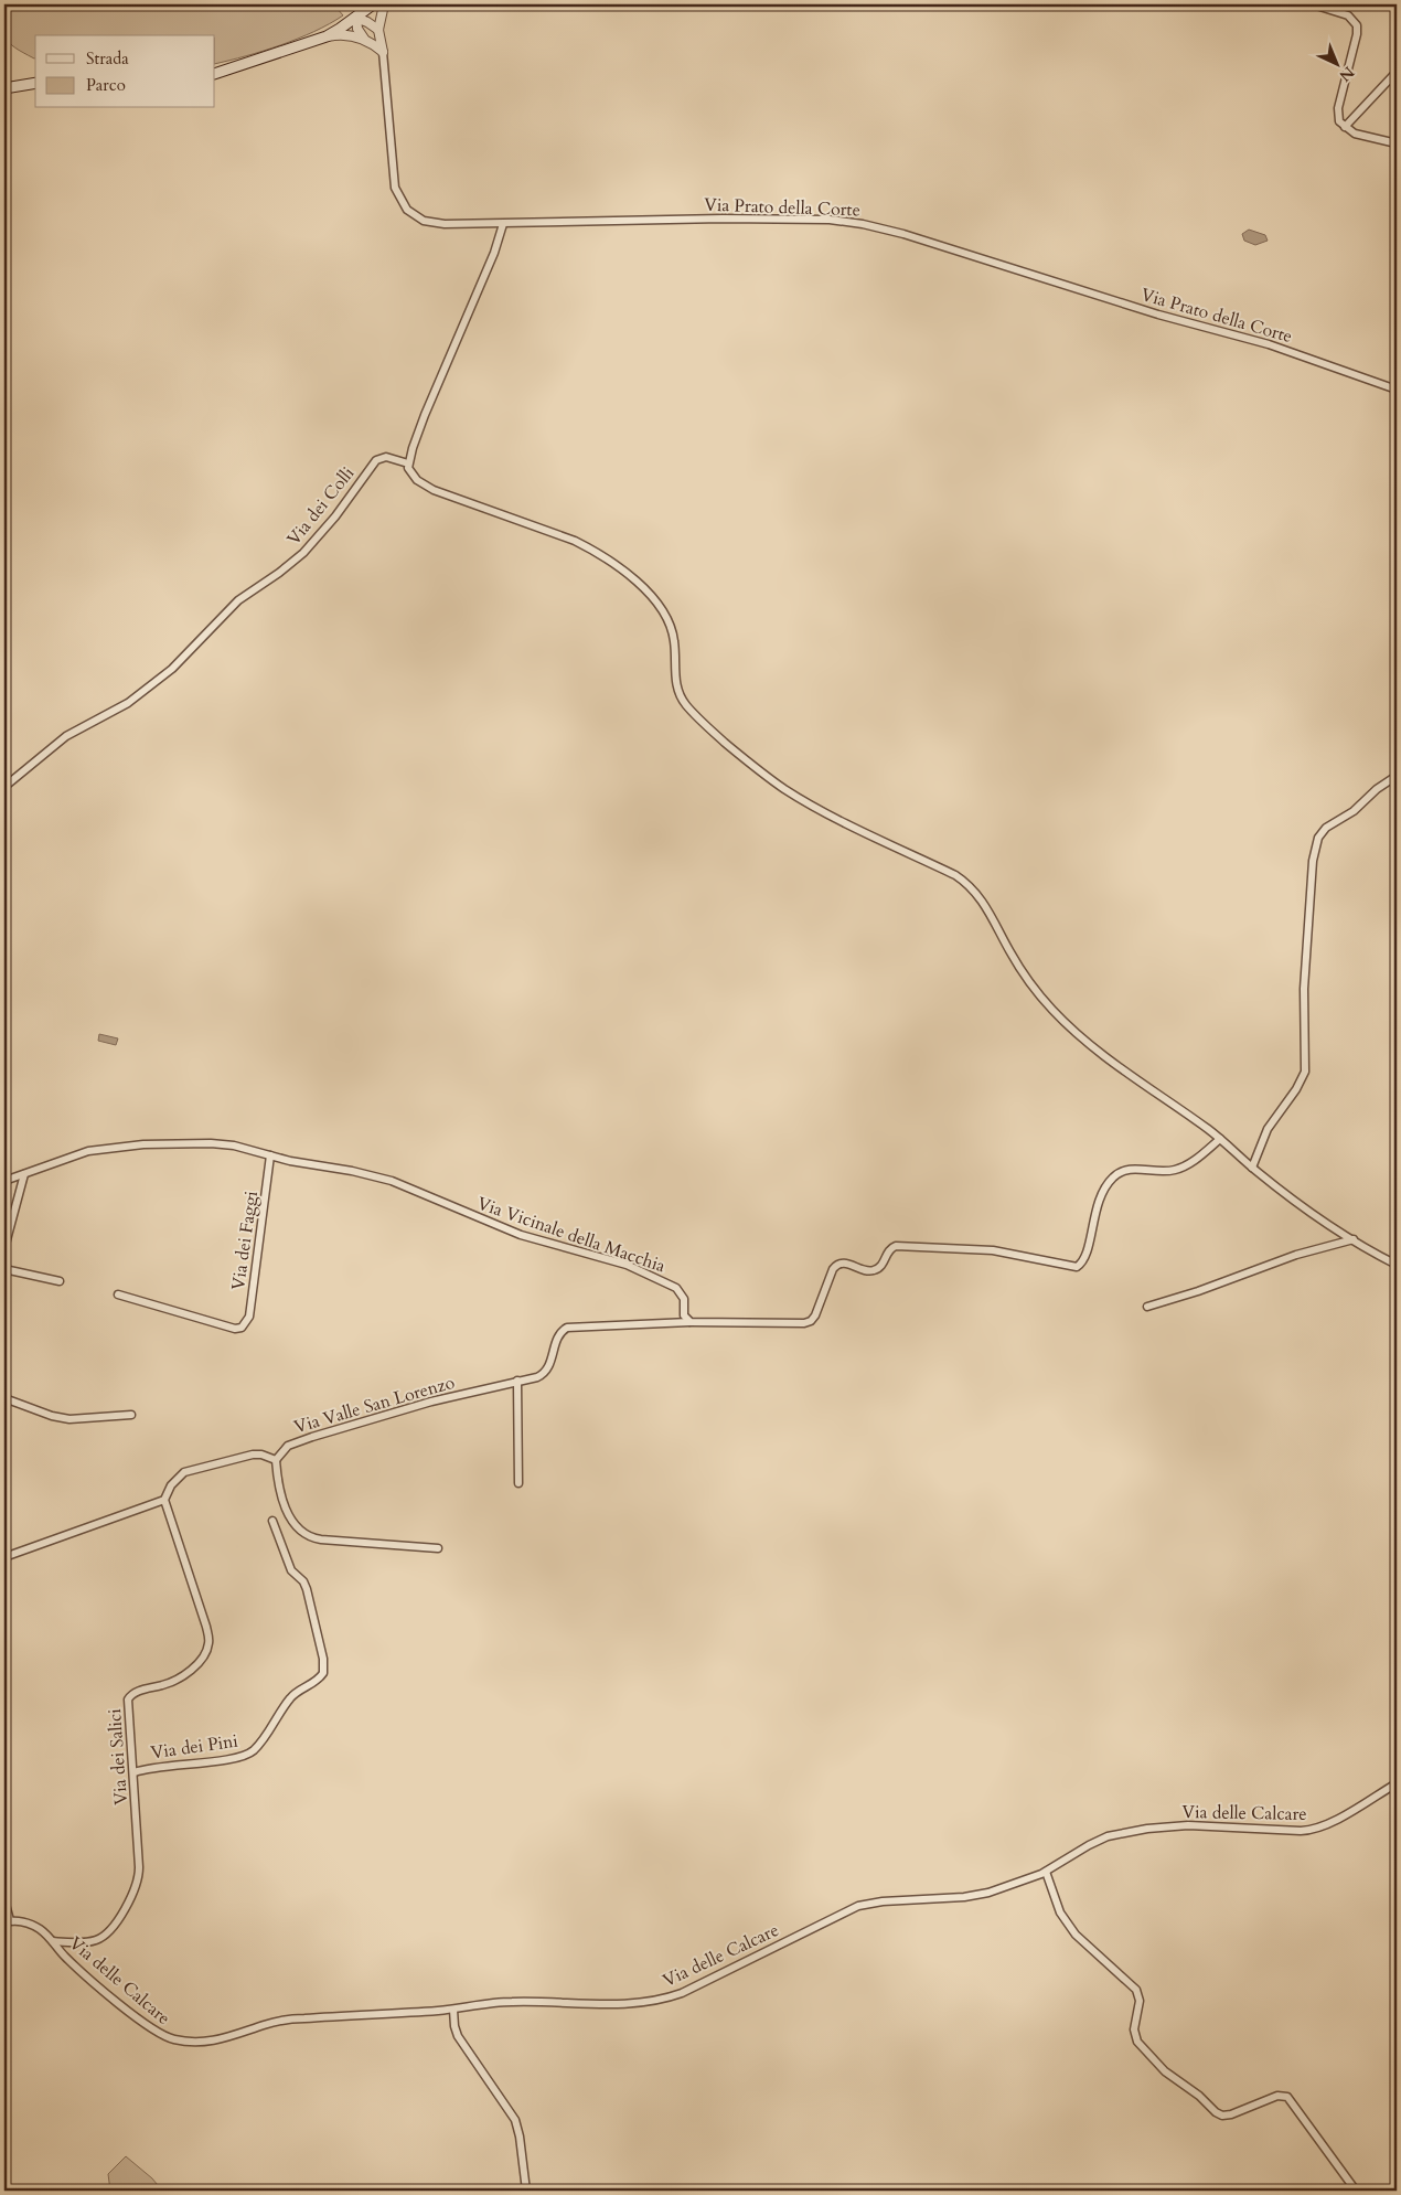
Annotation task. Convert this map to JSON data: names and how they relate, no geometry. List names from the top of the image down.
{
  "streets": {
    "street": [
      "Via Prato della Corte",
      "Via dei Colli",
      "Via Vicinale della Macchia",
      "Via dei Faggi",
      "Via Valle San Lorenzo",
      "Via dei Pini",
      "Via dei Salici",
      "Via delle Calcare"
    ]
  },
  "crossings": [
    ["Via Vicinale della Macchia", "Via dei Faggi"],
    ["Via Vicinale della Macchia", "Via Valle San Lorenzo"],
    ["Via dei Pini", "Via dei Salici"],
    ["Via dei Salici", "Via delle Calcare"]
  ],
  "legend": ["Strada", "Parco"],
  "north": "bottom right"
}
